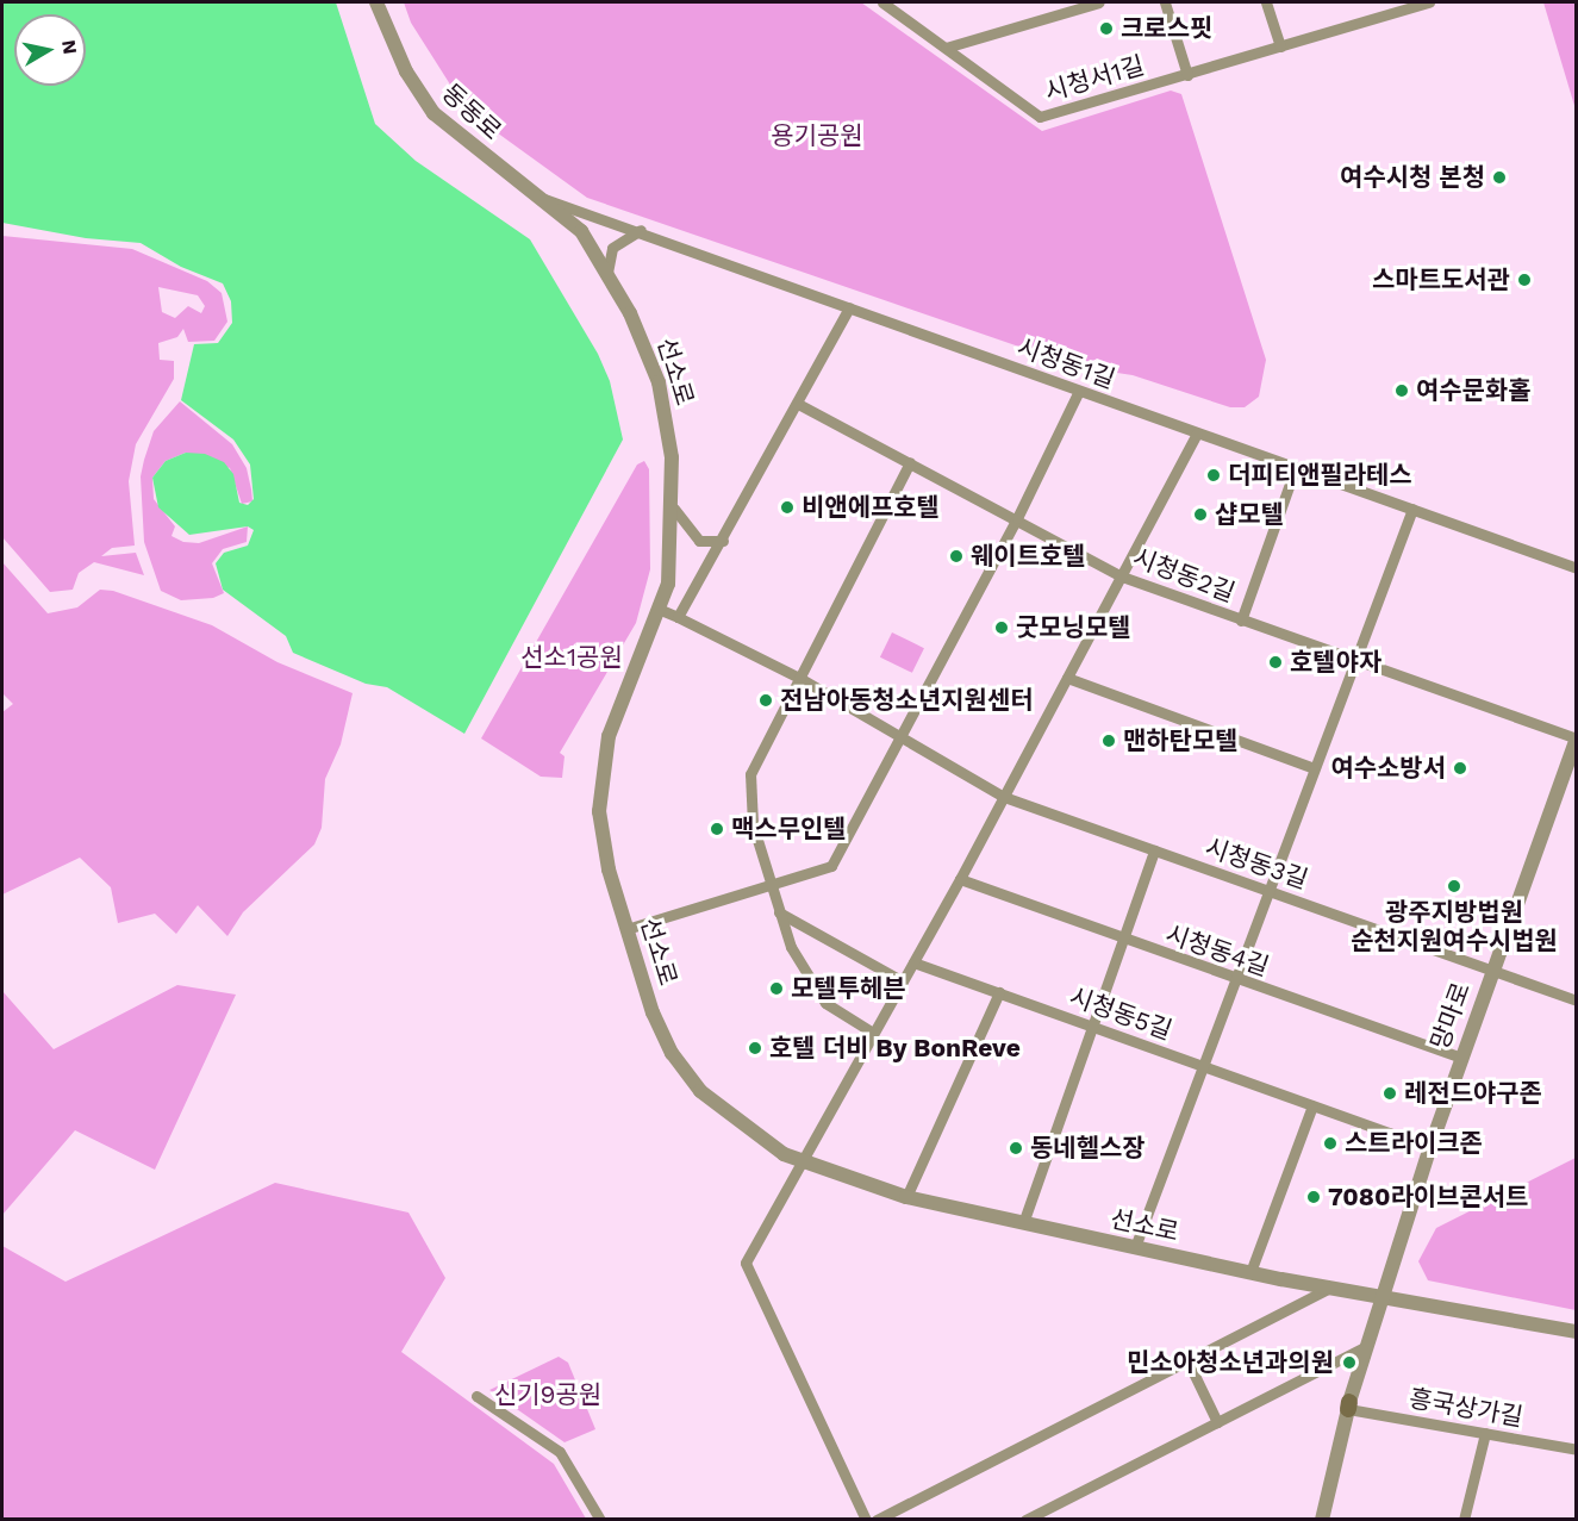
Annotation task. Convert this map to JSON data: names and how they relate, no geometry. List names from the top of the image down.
{
  "streets": {
    "street": [
      "시청서1길",
      "동동로",
      "시청동1길",
      "선소로",
      "시청동2길",
      "시청동3길",
      "시청동4길",
      "시청동5길",
      "망마로",
      "흥국상가길"
    ]
  },
  "crossings": [
    ["동동로", "시청동1길"],
    ["동동로", "선소로"],
    ["시청동1길", "선소로"],
    ["선소로", "시청동3길"],
    ["선소로", "망마로"],
    ["시청동2길", "망마로"],
    ["시청동3길", "망마로"],
    ["시청동4길", "망마로"],
    ["시청동5길", "망마로"],
    ["망마로", "흥국상가길"]
  ],
  "parks": ["용기공원", "선소1공원", "신기9공원"],
  "places": [
    "크로스핏",
    "여수시청 본청",
    "스마트도서관",
    "여수문화홀",
    "더피티앤필라테스",
    "비앤에프호텔",
    "샵모텔",
    "웨이트호텔",
    "굿모닝모텔",
    "호텔야자",
    "전남아동청소년지원센터",
    "맨하탄모텔",
    "여수소방서",
    "맥스무인텔",
    "광주지방법원 순천지원여수시법원",
    "모텔투헤븐",
    "호텔 더비 By BonReve",
    "레전드야구존",
    "스트라이크존",
    "동네헬스장",
    "7080라이브콘서트",
    "민소아청소년과의원"
  ],
  "north": "right"
}
